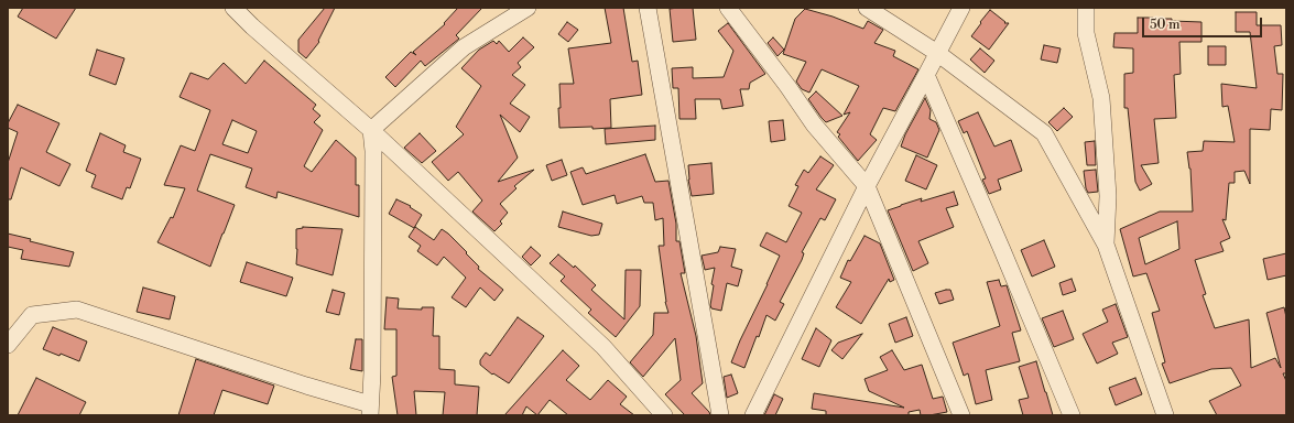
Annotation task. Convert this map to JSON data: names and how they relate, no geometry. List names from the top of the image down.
{
  "scale_bar": "50 m"
}
